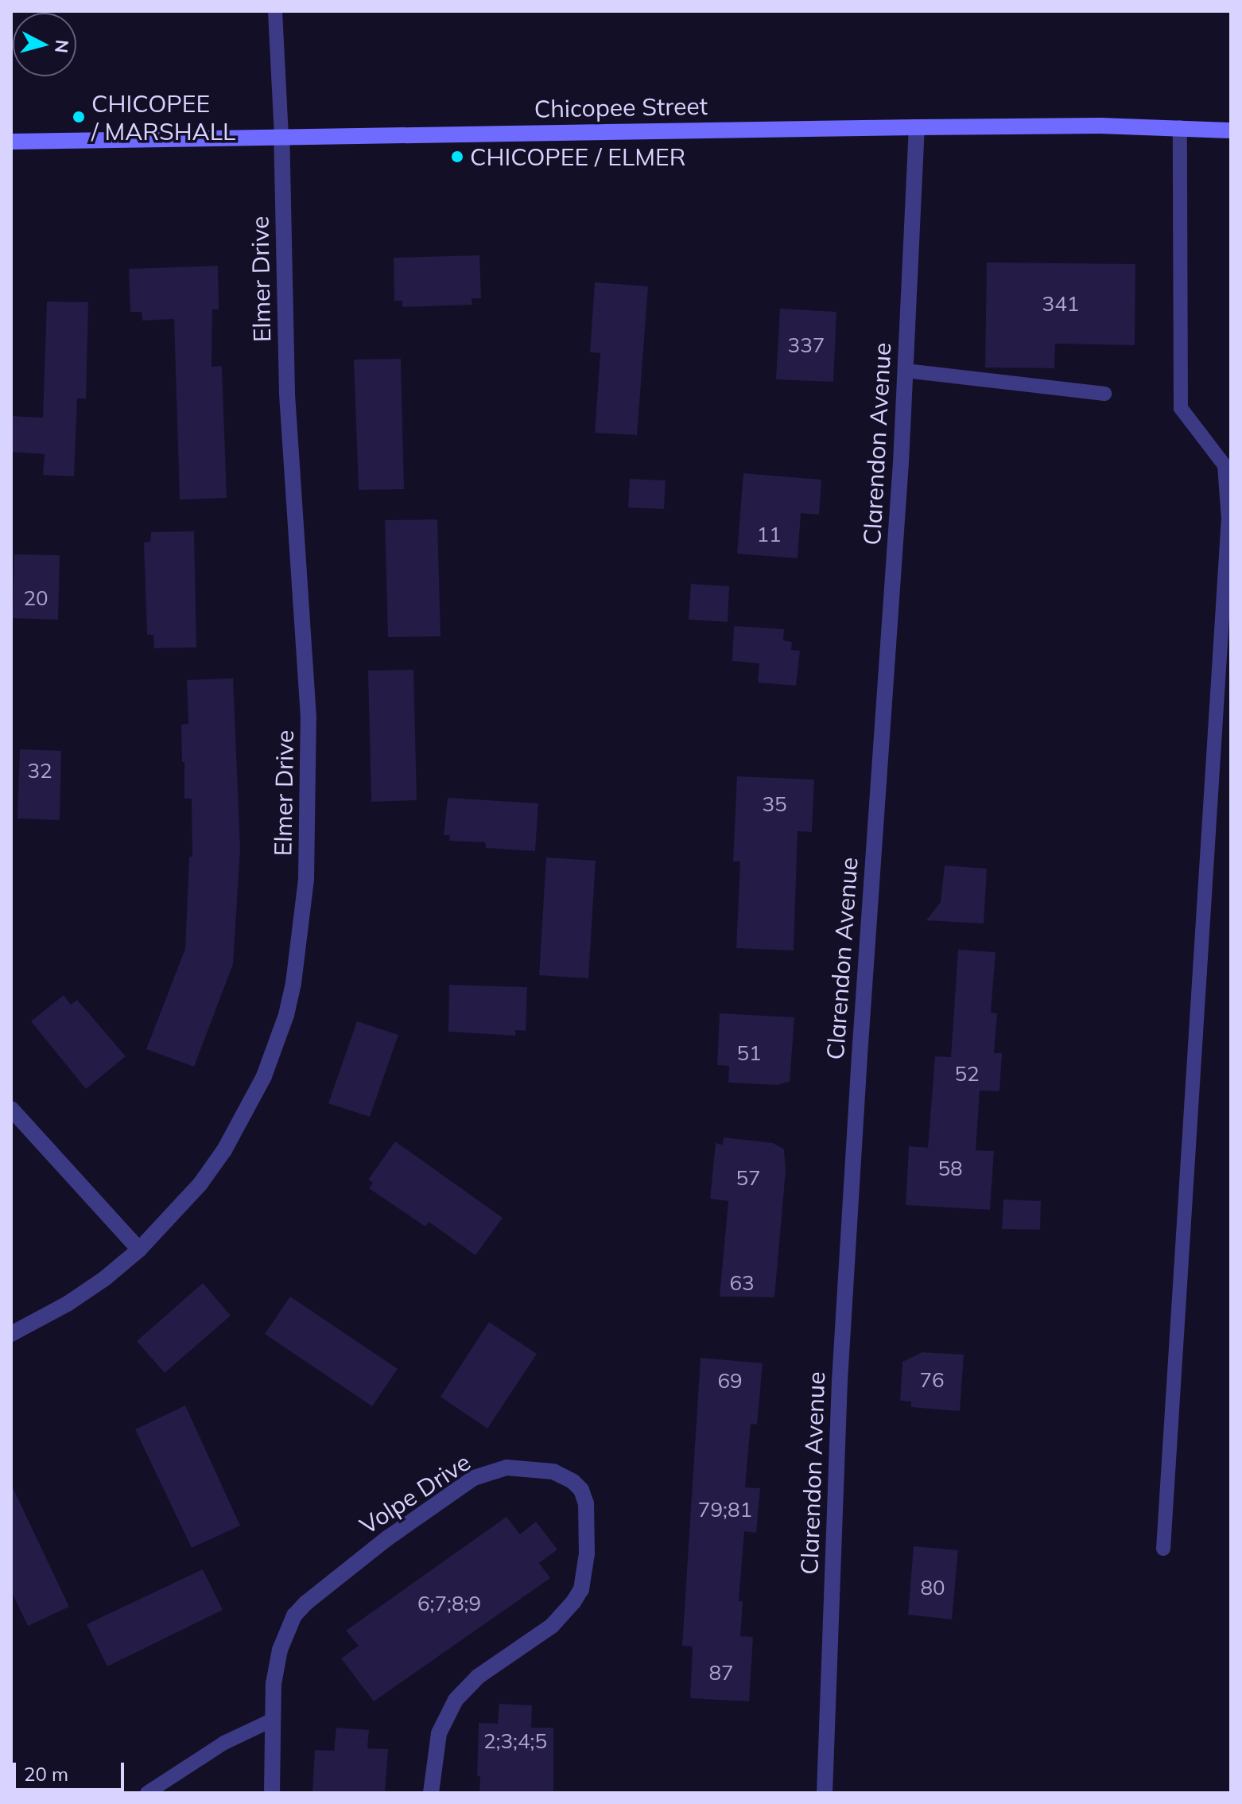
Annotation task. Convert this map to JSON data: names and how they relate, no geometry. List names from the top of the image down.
{
  "streets": {
    "main road": ["Chicopee Street"],
    "street": ["Elmer Drive", "Clarendon Avenue", "Volpe Drive"]
  },
  "crossings": [
    ["Chicopee Street", "Elmer Drive"],
    ["Chicopee Street", "Clarendon Avenue"]
  ],
  "places": ["CHICOPEE / MARSHALL", "CHICOPEE / ELMER"],
  "house_numbers": [
    "341",
    "337",
    "11",
    "20",
    "32",
    "35",
    "51",
    "52",
    "58",
    "57",
    "63",
    "76",
    "69",
    "79;81",
    "80",
    "6;7;8;9",
    "87",
    "2;3;4;5"
  ],
  "scale_bar": "20 m",
  "north": "right"
}
